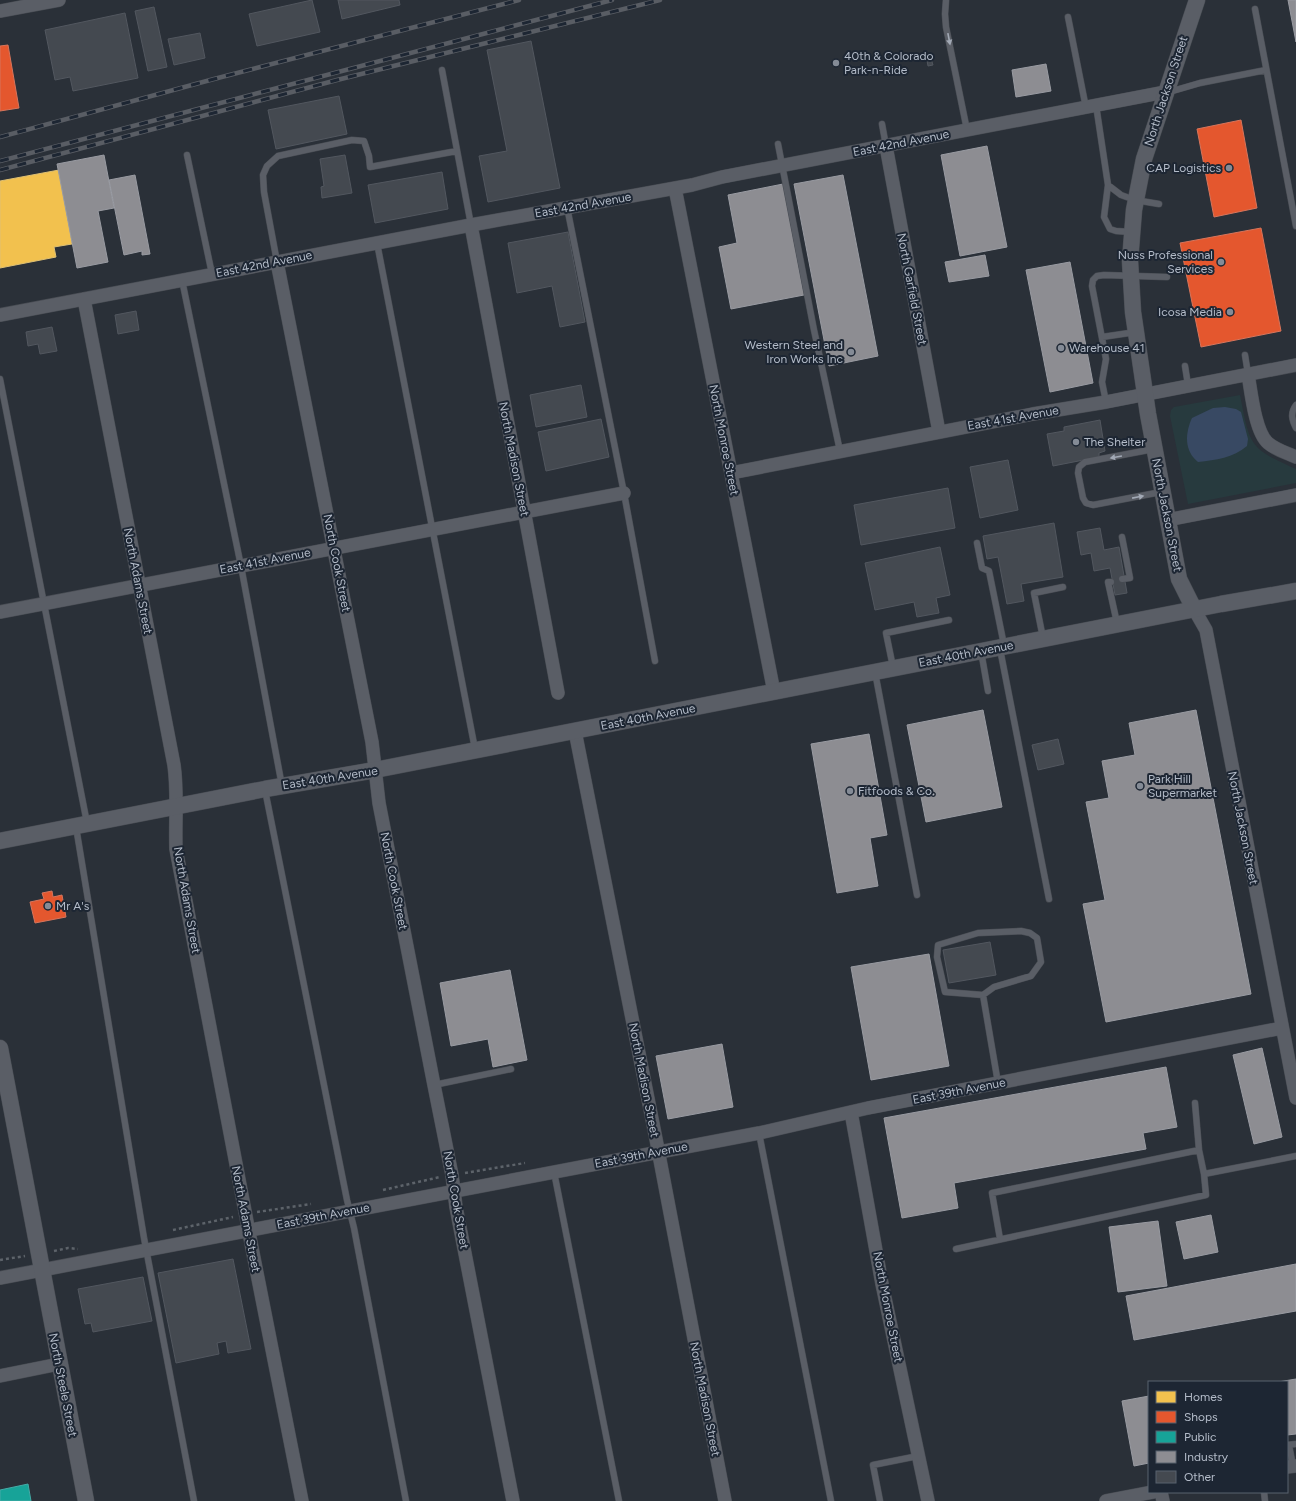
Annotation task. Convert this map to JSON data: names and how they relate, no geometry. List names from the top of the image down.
{
  "streets": {
    "street": [
      "North Jackson Street",
      "East 42nd Avenue",
      "North Garfield Street",
      "East 41st Avenue",
      "North Monroe Street",
      "North Madison Street",
      "North Cook Street",
      "North Adams Street",
      "East 40th Avenue",
      "East 39th Avenue",
      "North Steele Street"
    ]
  },
  "crossings": [
    ["North Jackson Street", "East 42nd Avenue"],
    ["North Jackson Street", "East 41st Avenue"],
    ["North Jackson Street", "East 40th Avenue"],
    ["North Jackson Street", "East 39th Avenue"],
    ["East 42nd Avenue", "North Garfield Street"],
    ["East 42nd Avenue", "North Monroe Street"],
    ["East 42nd Avenue", "North Madison Street"],
    ["East 42nd Avenue", "North Cook Street"],
    ["East 42nd Avenue", "North Adams Street"],
    ["North Garfield Street", "East 41st Avenue"],
    ["East 41st Avenue", "North Monroe Street"],
    ["East 41st Avenue", "North Madison Street"],
    ["East 41st Avenue", "North Cook Street"],
    ["East 41st Avenue", "North Adams Street"],
    ["North Monroe Street", "East 40th Avenue"],
    ["North Monroe Street", "East 39th Avenue"],
    ["North Madison Street", "East 40th Avenue"],
    ["North Madison Street", "East 39th Avenue"],
    ["North Cook Street", "East 40th Avenue"],
    ["North Cook Street", "East 39th Avenue"],
    ["North Adams Street", "East 40th Avenue"],
    ["North Adams Street", "East 39th Avenue"],
    ["East 39th Avenue", "North Steele Street"]
  ],
  "places": [
    "40th & Colorado Park-n-Ride",
    "CAP Logistics",
    "Nuss Professional Services",
    "Icosa Media",
    "Warehouse 41",
    "Western Steel and Iron Works Inc",
    "The Shelter",
    "Park Hill Supermarket",
    "Fitfoods & Co.",
    "Mr A's"
  ],
  "legend": [
    "Homes",
    "Shops",
    "Public",
    "Industry",
    "Other"
  ]
}
